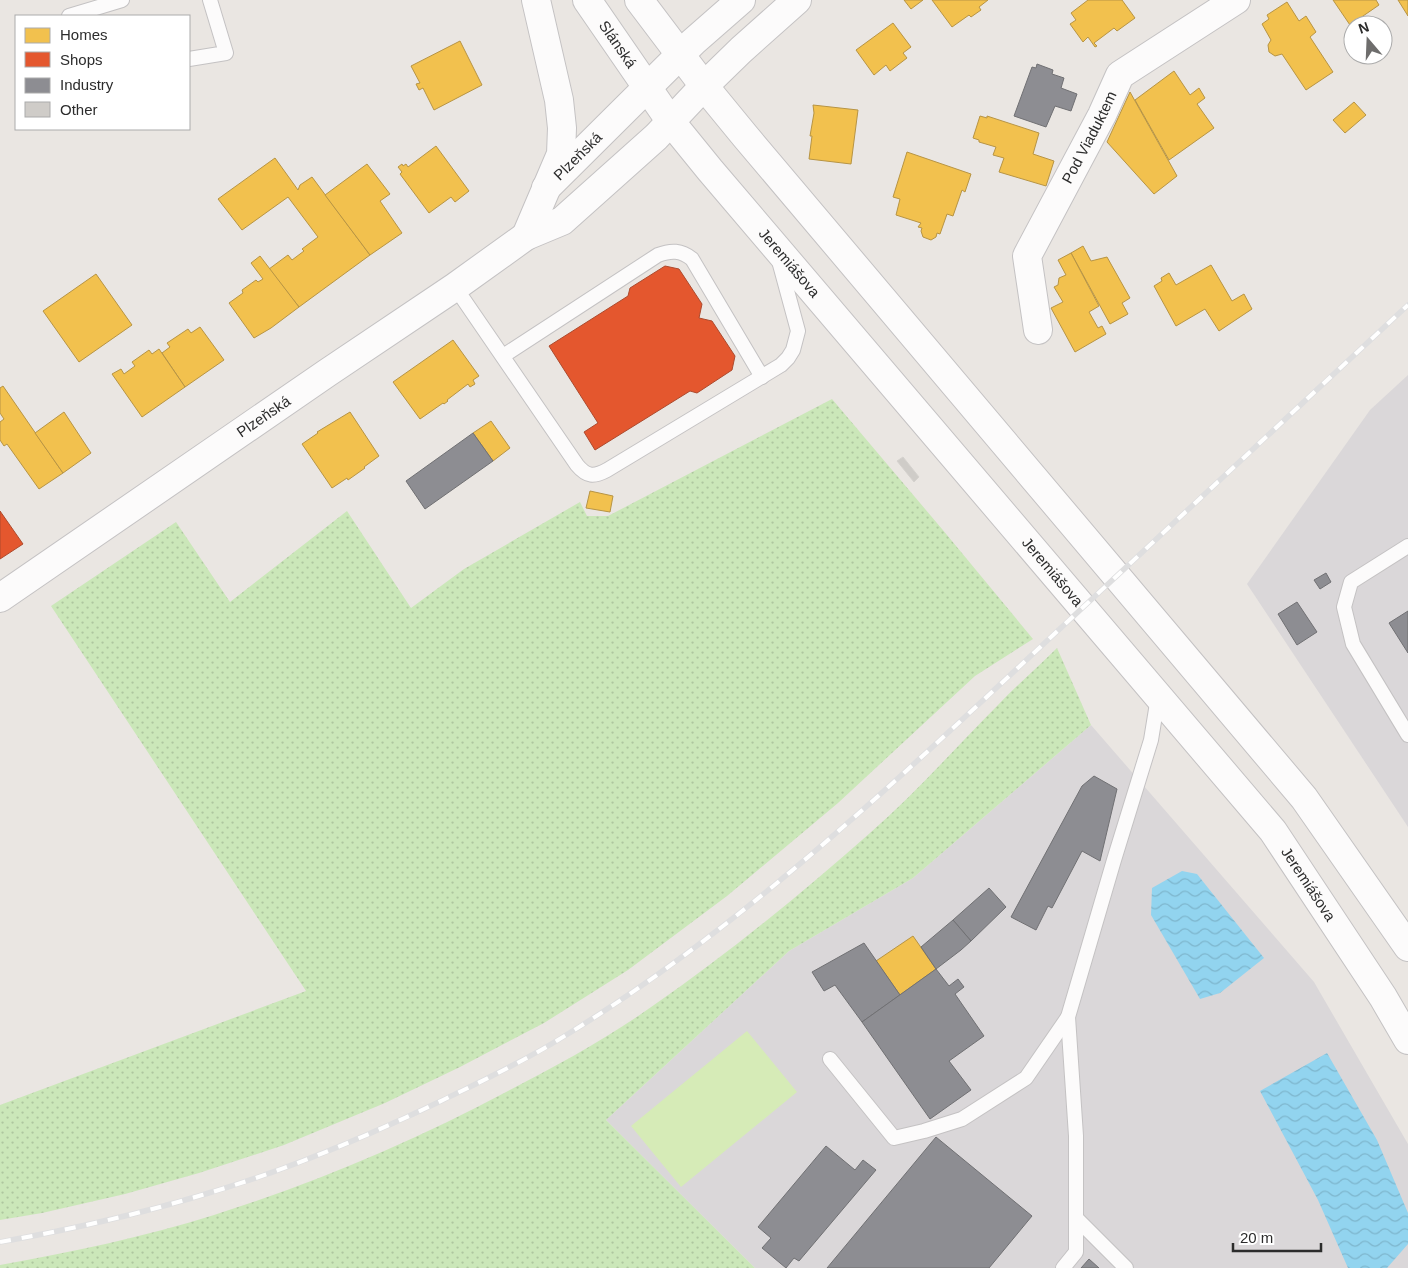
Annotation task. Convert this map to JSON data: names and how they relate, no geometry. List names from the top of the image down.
{
  "streets": {
    "main road": [
      "Slánská",
      "Pod Viaduktem",
      "Plzeňská",
      "Jeremiášova"
    ]
  },
  "crossings": [
    ["Slánská", "Plzeňská"],
    ["Plzeňská", "Jeremiášova"]
  ],
  "legend": [
    "Homes",
    "Shops",
    "Industry",
    "Other"
  ],
  "scale_bar": "20 m",
  "north": "top"
}
